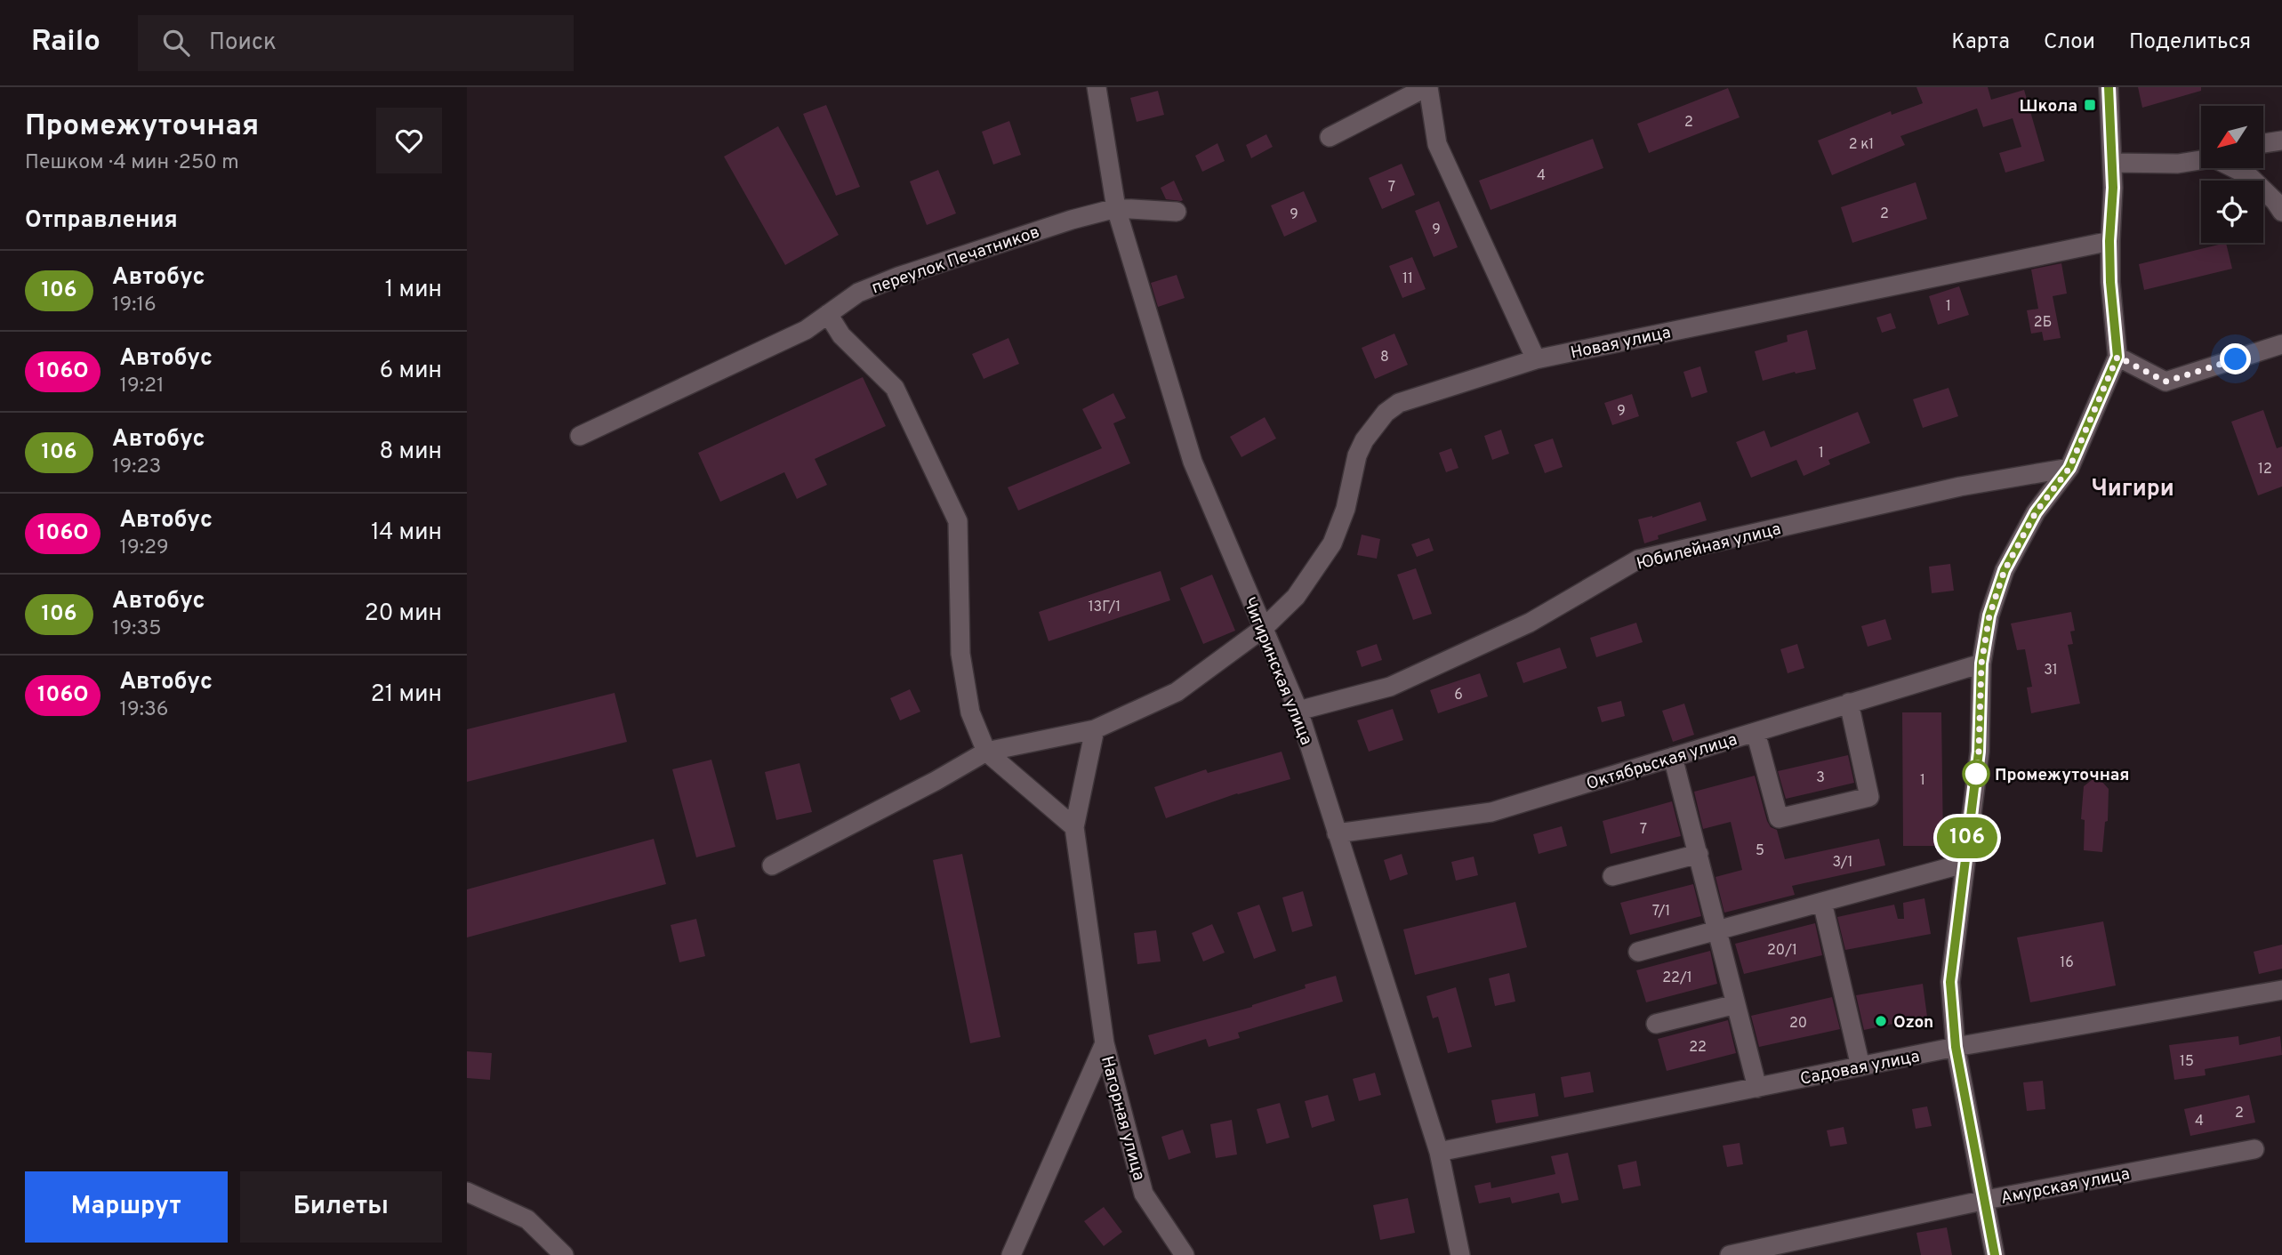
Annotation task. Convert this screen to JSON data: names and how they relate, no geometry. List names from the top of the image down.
{
  "streets": {
    "street": [
      "переулок Печатников",
      "Новая улица",
      "Юбилейная улица",
      "Чигиринская улица",
      "Октябрьская улица",
      "Садовая улица",
      "Нагорная улица",
      "Амурская улица"
    ]
  },
  "crossings": [
    ["переулок Печатников", "Чигиринская улица"],
    ["Новая улица", "Чигиринская улица"],
    ["Новая улица", "Нагорная улица"],
    ["Юбилейная улица", "Чигиринская улица"],
    ["Чигиринская улица", "Октябрьская улица"],
    ["Чигиринская улица", "Садовая улица"]
  ],
  "districts": ["Чигири"],
  "places": {
    "transit": ["Школа"],
    "other": ["Промежуточная", "Ozon"]
  },
  "lines": ["bus line 106"],
  "house_numbers": [
    "2",
    "2 к1",
    "4",
    "7",
    "2",
    "9",
    "9",
    "11",
    "1",
    "2Б",
    "8",
    "9",
    "1",
    "12",
    "13Г/1",
    "31",
    "6",
    "3",
    "1",
    "7",
    "5",
    "3/1",
    "7/1",
    "20/1",
    "16",
    "22/1",
    "20",
    "22",
    "15",
    "2",
    "4"
  ],
  "north": "bottom left",
  "page": {
    "header": "Railo",
    "search": "Поиск",
    "nav": ["Карта", "Слои", "Поделиться"],
    "heading": [
      ["Промежуточная", "Пешком · 4 мин · 250 m"],
      "Отправления"
    ],
    "on_map": "106",
    "list": [
      {
        "mark": "106",
        "name": "Автобус",
        "note": "19:16",
        "value": "1 мин"
      },
      {
        "mark": "106О",
        "name": "Автобус",
        "note": "19:21",
        "value": "6 мин"
      },
      {
        "mark": "106",
        "name": "Автобус",
        "note": "19:23",
        "value": "8 мин"
      },
      {
        "mark": "106О",
        "name": "Автобус",
        "note": "19:29",
        "value": "14 мин"
      },
      {
        "mark": "106",
        "name": "Автобус",
        "note": "19:35",
        "value": "20 мин"
      },
      {
        "mark": "106О",
        "name": "Автобус",
        "note": "19:36",
        "value": "21 мин"
      }
    ],
    "buttons": ["Маршрут", "Билеты"]
  }
}
